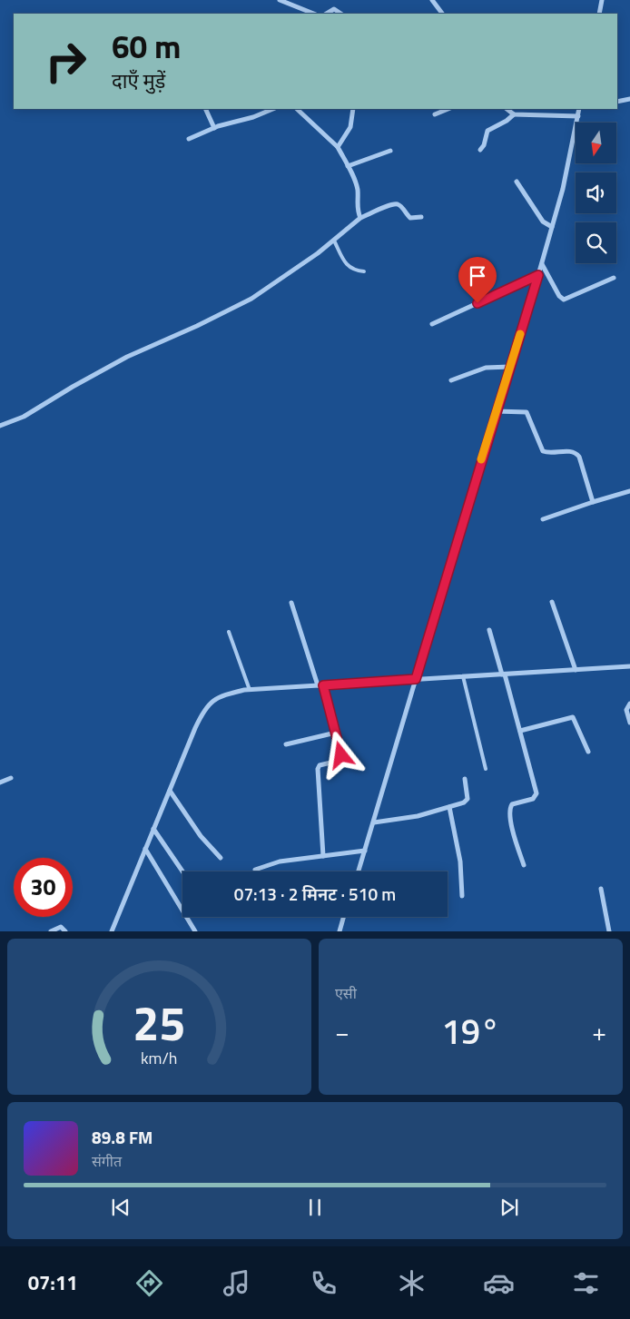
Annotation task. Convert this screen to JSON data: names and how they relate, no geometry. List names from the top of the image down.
{
  "north": "bottom",
  "page": {
    "turn": ["60 m", "दाएँ मुड़ें"],
    "limit": "30",
    "trip": "07:13 · 2 मिनट · 510 m",
    "tile": "एसी",
    "heat": ["−", "19°", "+"],
    "song": ["89.8 FM", "संगीत"],
    "tabs": "07:11",
    "gauge": ["25", "km/h"]
  }
}
